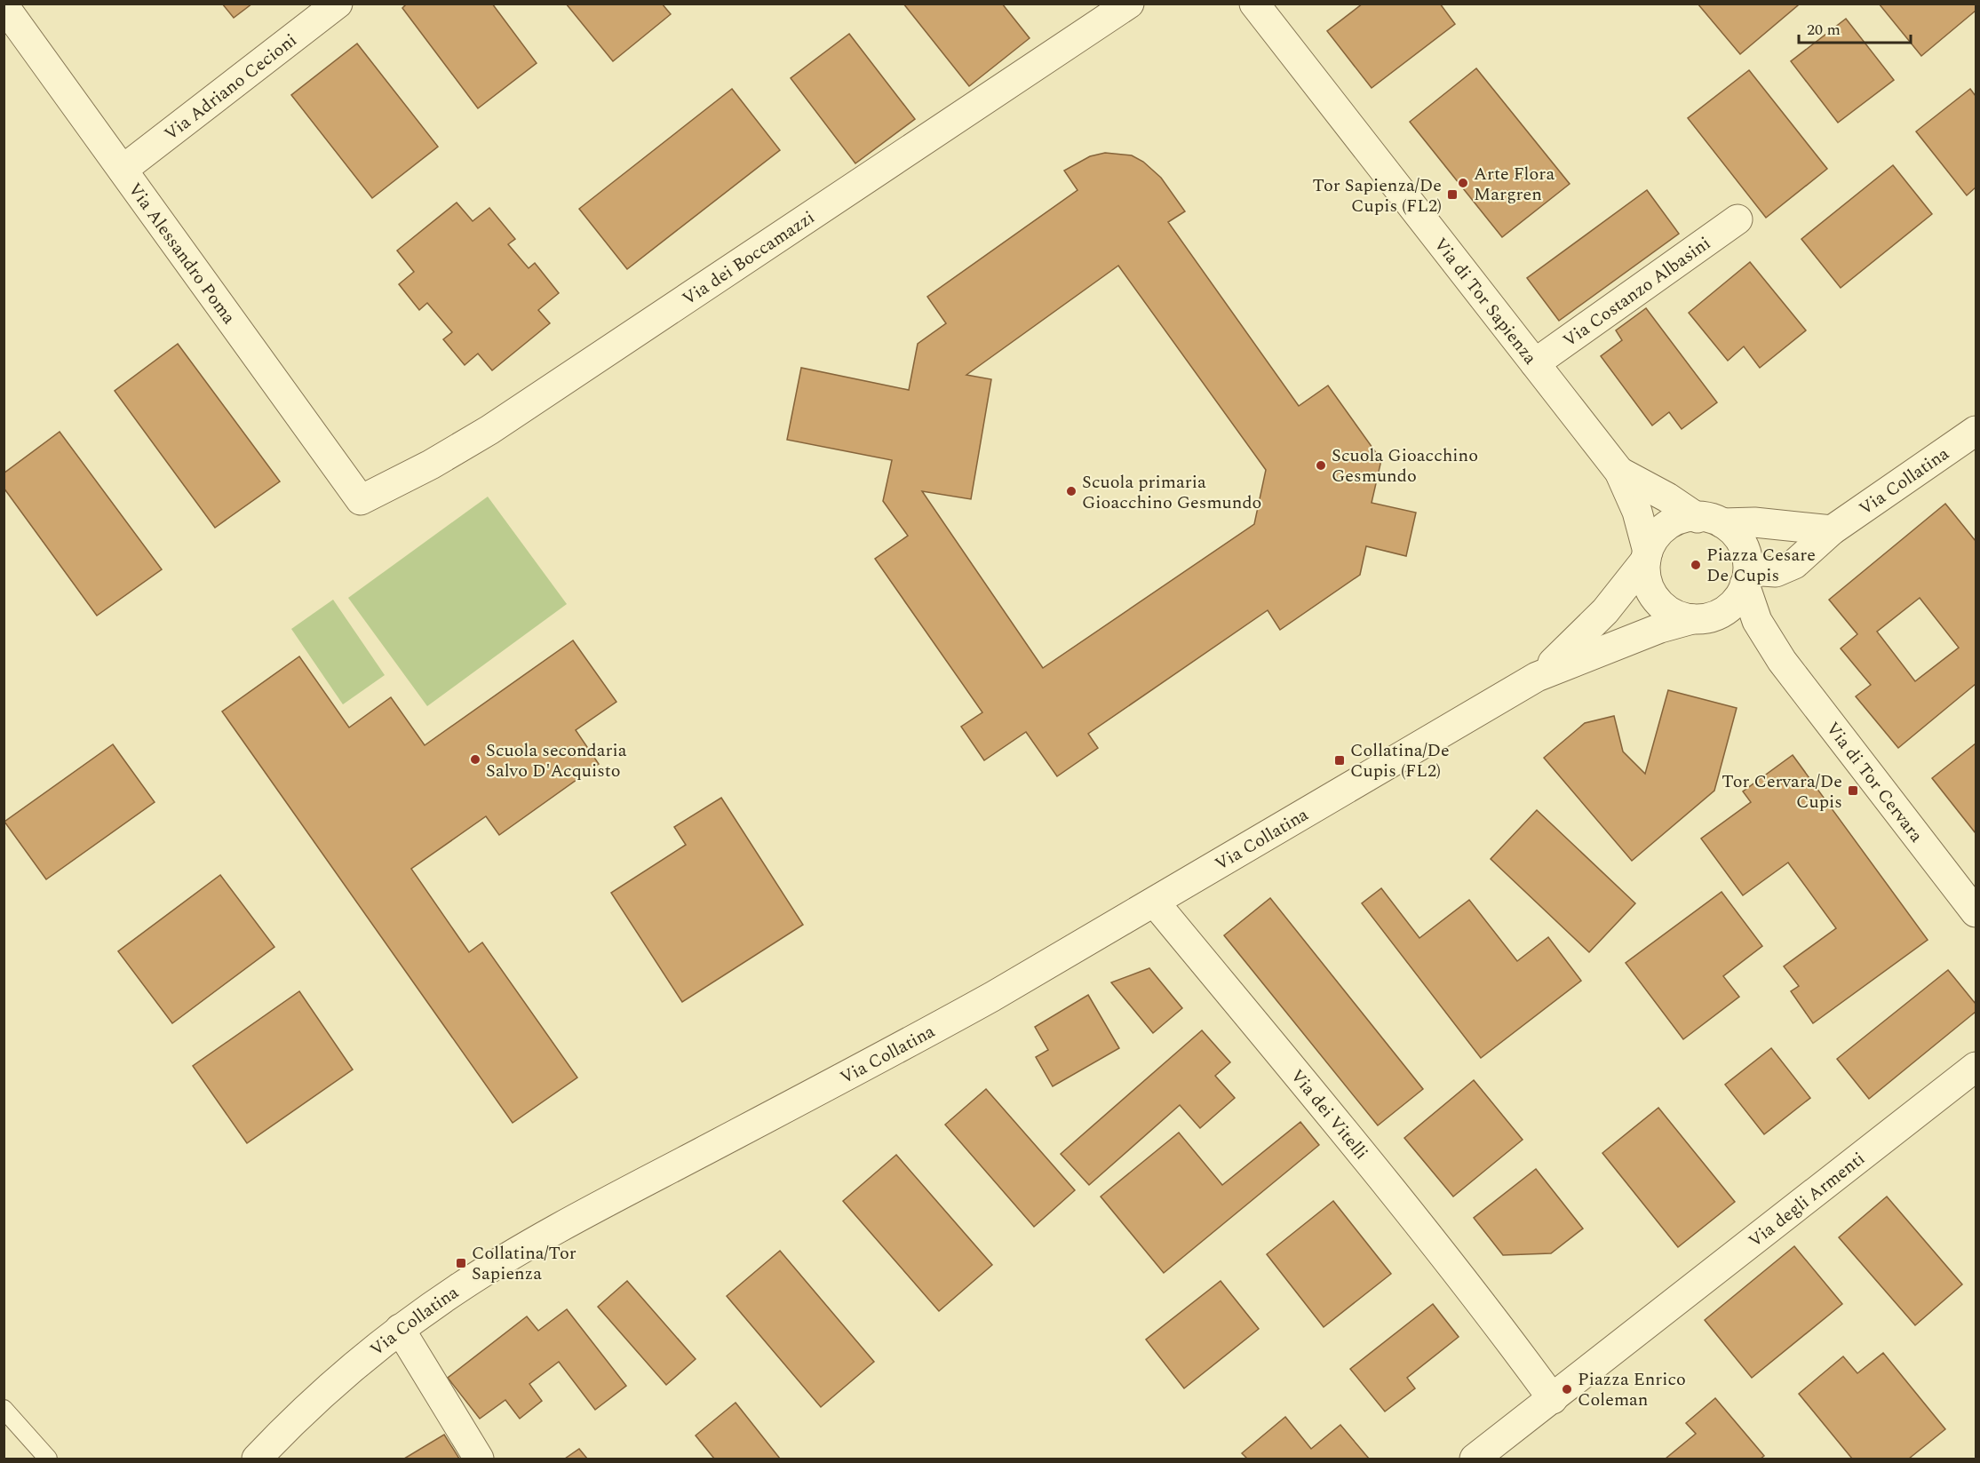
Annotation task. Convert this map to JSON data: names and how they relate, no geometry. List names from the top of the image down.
{
  "streets": {
    "street": [
      "Via Adriano Cecioni",
      "Via Alessandro Poma",
      "Via dei Boccamazzi",
      "Via Costanzo Albasini",
      "Via di Tor Sapienza",
      "Via Collatina",
      "Via di Tor Cervara",
      "Via dei Vitelli",
      "Via degli Armenti"
    ]
  },
  "crossings": [
    ["Via Adriano Cecioni", "Via Alessandro Poma"],
    ["Via Alessandro Poma", "Via dei Boccamazzi"],
    ["Via Costanzo Albasini", "Via di Tor Sapienza"],
    ["Via Collatina", "Via dei Vitelli"],
    ["Via dei Vitelli", "Via degli Armenti"]
  ],
  "places": {
    "other": [
      "Arte Flora Margren",
      "Scuola Gioacchino Gesmundo",
      "Scuola primaria Gioacchino Gesmundo",
      "Piazza Cesare De Cupis",
      "Scuola secondaria Salvo D'Acquisto",
      "Piazza Enrico Coleman"
    ],
    "transit": [
      "Tor Sapienza/De Cupis (FL2)",
      "Collatina/De Cupis (FL2)",
      "Tor Cervara/De Cupis",
      "Collatina/Tor Sapienza"
    ]
  },
  "scale_bar": "20 m"
}
